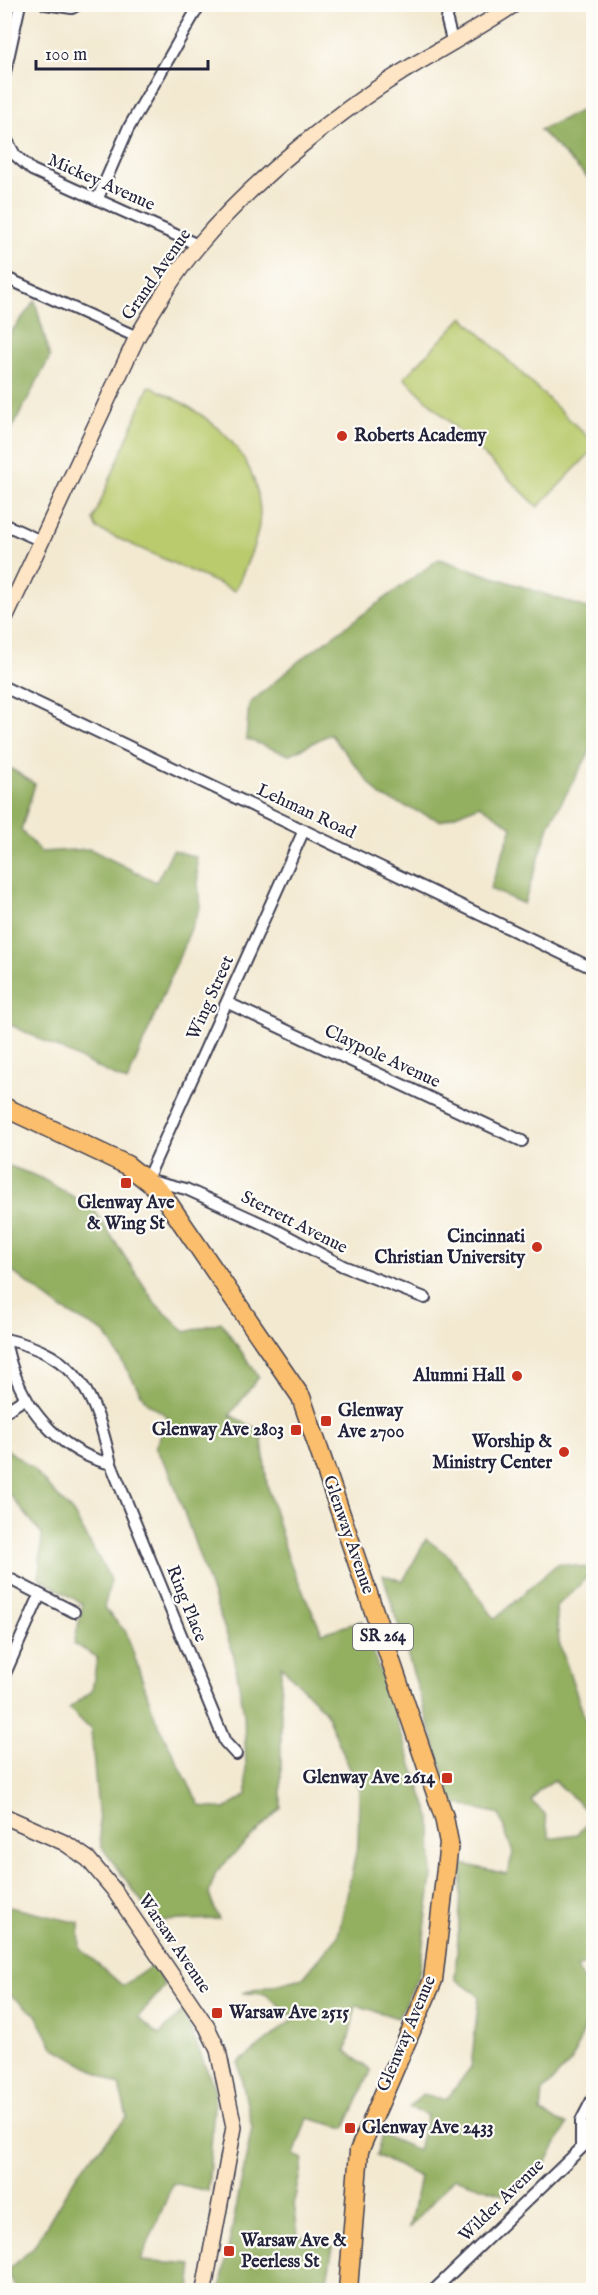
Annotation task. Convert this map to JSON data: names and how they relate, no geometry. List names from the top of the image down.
{
  "streets": {
    "main road": ["Glenway Avenue", "SR 264"],
    "street": [
      "Mickey Avenue",
      "Grand Avenue",
      "Lehman Road",
      "Wing Street",
      "Claypole Avenue",
      "Sterrett Avenue",
      "Ring Place",
      "Warsaw Avenue",
      "Wilder Avenue"
    ]
  },
  "crossings": [
    ["Mickey Avenue", "Grand Avenue"],
    ["Lehman Road", "Wing Street"],
    ["Wing Street", "Claypole Avenue"],
    ["Wing Street", "Sterrett Avenue"],
    ["Wing Street", "Glenway Avenue"],
    ["Sterrett Avenue", "Glenway Avenue"]
  ],
  "places": {
    "other": [
      "Roberts Academy",
      "Cincinnati Christian University",
      "Alumni Hall",
      "Worship & Ministry Center"
    ],
    "transit": [
      "Glenway Ave & Wing St",
      "Glenway Ave 2700",
      "Glenway Ave 2803",
      "Glenway Ave 2614",
      "Warsaw Ave 2515",
      "Glenway Ave 2433",
      "Warsaw Ave & Peerless St"
    ]
  },
  "scale_bar": "100 m"
}
